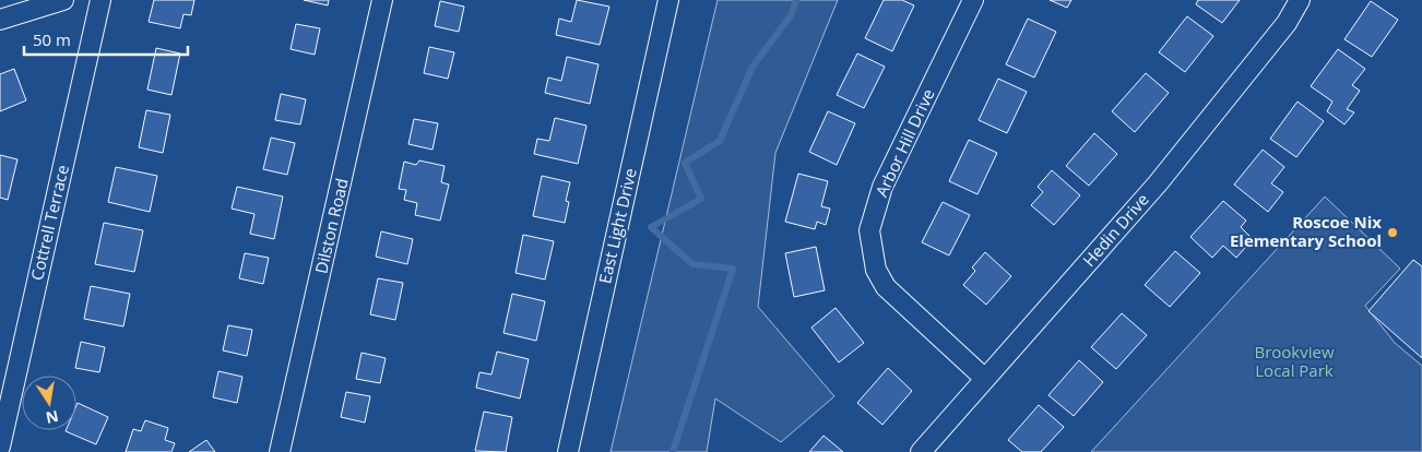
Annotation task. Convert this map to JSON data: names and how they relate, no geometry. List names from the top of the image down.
{
  "streets": {
    "street": [
      "Arbor Hill Drive",
      "Cottrell Terrace",
      "Dilston Road",
      "East Light Drive",
      "Hedin Drive"
    ]
  },
  "crossings": [
    ["Arbor Hill Drive", "Hedin Drive"]
  ],
  "parks": ["Brookview Local Park"],
  "places": ["Roscoe Nix Elementary School"],
  "scale_bar": "50 m",
  "north": "bottom"
}
